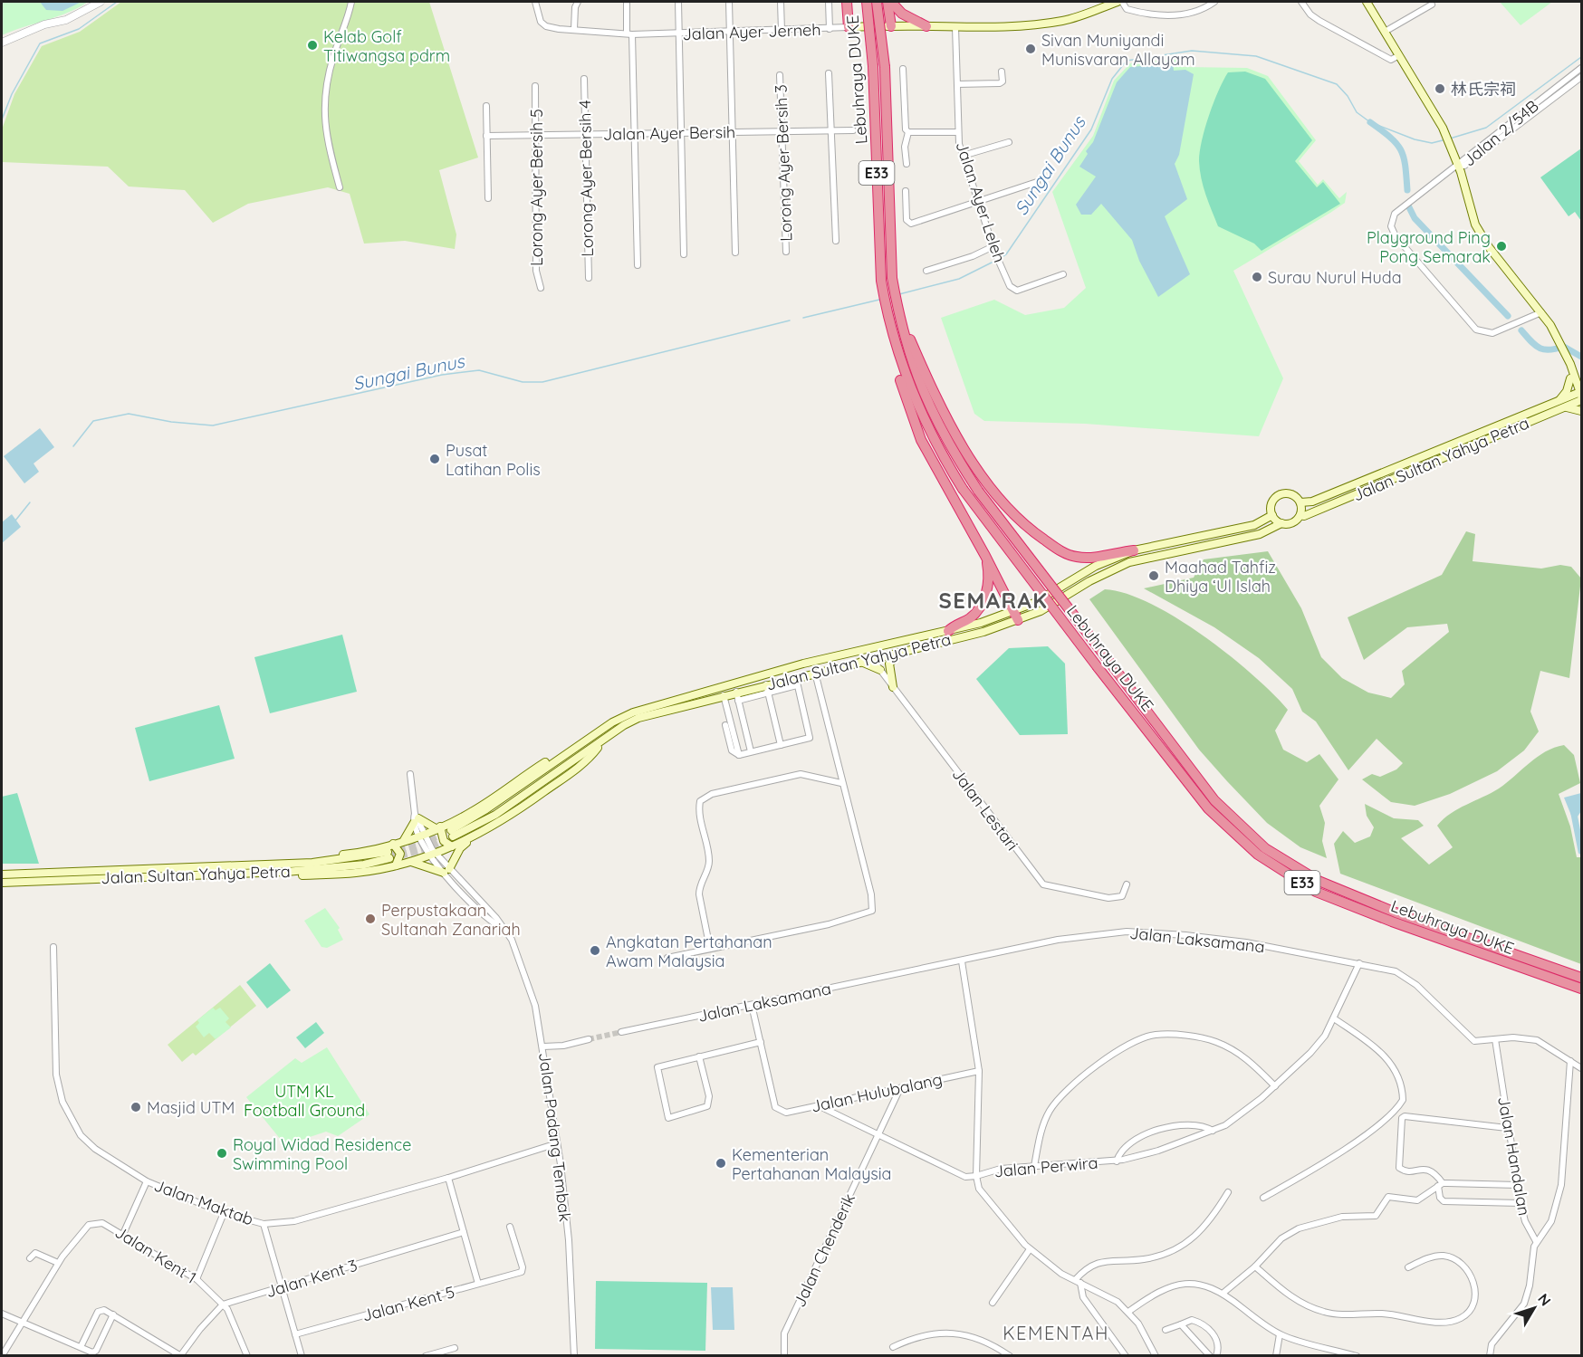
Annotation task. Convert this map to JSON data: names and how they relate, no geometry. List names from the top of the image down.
{
  "streets": {
    "highway": ["Lebuhraya DUKE", "E33"],
    "main road": ["Jalan Ayer Jerneh", "Jalan Sultan Yahya Petra"],
    "street": [
      "Jalan Ayer Bersih",
      "Jalan 2/54B",
      "Lorong Ayer Bersih 3",
      "Lorong Ayer Bersih 4",
      "Lorong Ayer Bersih 5",
      "Jalan Ayer Leleh",
      "Jalan Lestari",
      "Jalan Laksamana",
      "Jalan Hulubalang",
      "Jalan Padang Tembak",
      "Jalan Handalan",
      "Jalan Perwira",
      "Jalan Maktab",
      "Jalan Chenderik",
      "Jalan Kent 1",
      "Jalan Kent 3",
      "Jalan Kent 5"
    ]
  },
  "crossings": [
    ["Jalan Ayer Jerneh", "Jalan Ayer Leleh"],
    ["Jalan Ayer Bersih", "Lorong Ayer Bersih 3"],
    ["Jalan Ayer Bersih", "Lorong Ayer Bersih 4"],
    ["Jalan Ayer Bersih", "Lorong Ayer Bersih 5"],
    ["Jalan Sultan Yahya Petra", "Jalan Lestari"],
    ["Jalan Laksamana", "Jalan Handalan"],
    ["Jalan Laksamana", "Jalan Perwira"],
    ["Jalan Hulubalang", "Jalan Chenderik"],
    ["Jalan Padang Tembak", "Jalan Maktab"],
    ["Jalan Kent 1", "Jalan Kent 3"]
  ],
  "districts": ["SEMARAK", "KEMENTAH"],
  "water": ["Sungai Bunus"],
  "parks": ["UTM KL Football Ground"],
  "places": [
    "Kelab Golf Titiwangsa pdrm",
    "Sivan Muniyandi Munisvaran Allayam",
    "林氏宗祠",
    "Playground Ping Pong Semarak",
    "Surau Nurul Huda",
    "Pusat Latihan Polis",
    "Maahad Tahfiz Dhiya ‘Ul Islah",
    "Perpustakaan Sultanah Zanariah",
    "Angkatan Pertahanan Awam Malaysia",
    "Masjid UTM",
    "Royal Widad Residence Swimming Pool",
    "Kementerian Pertahanan Malaysia"
  ],
  "north": "top right"
}
